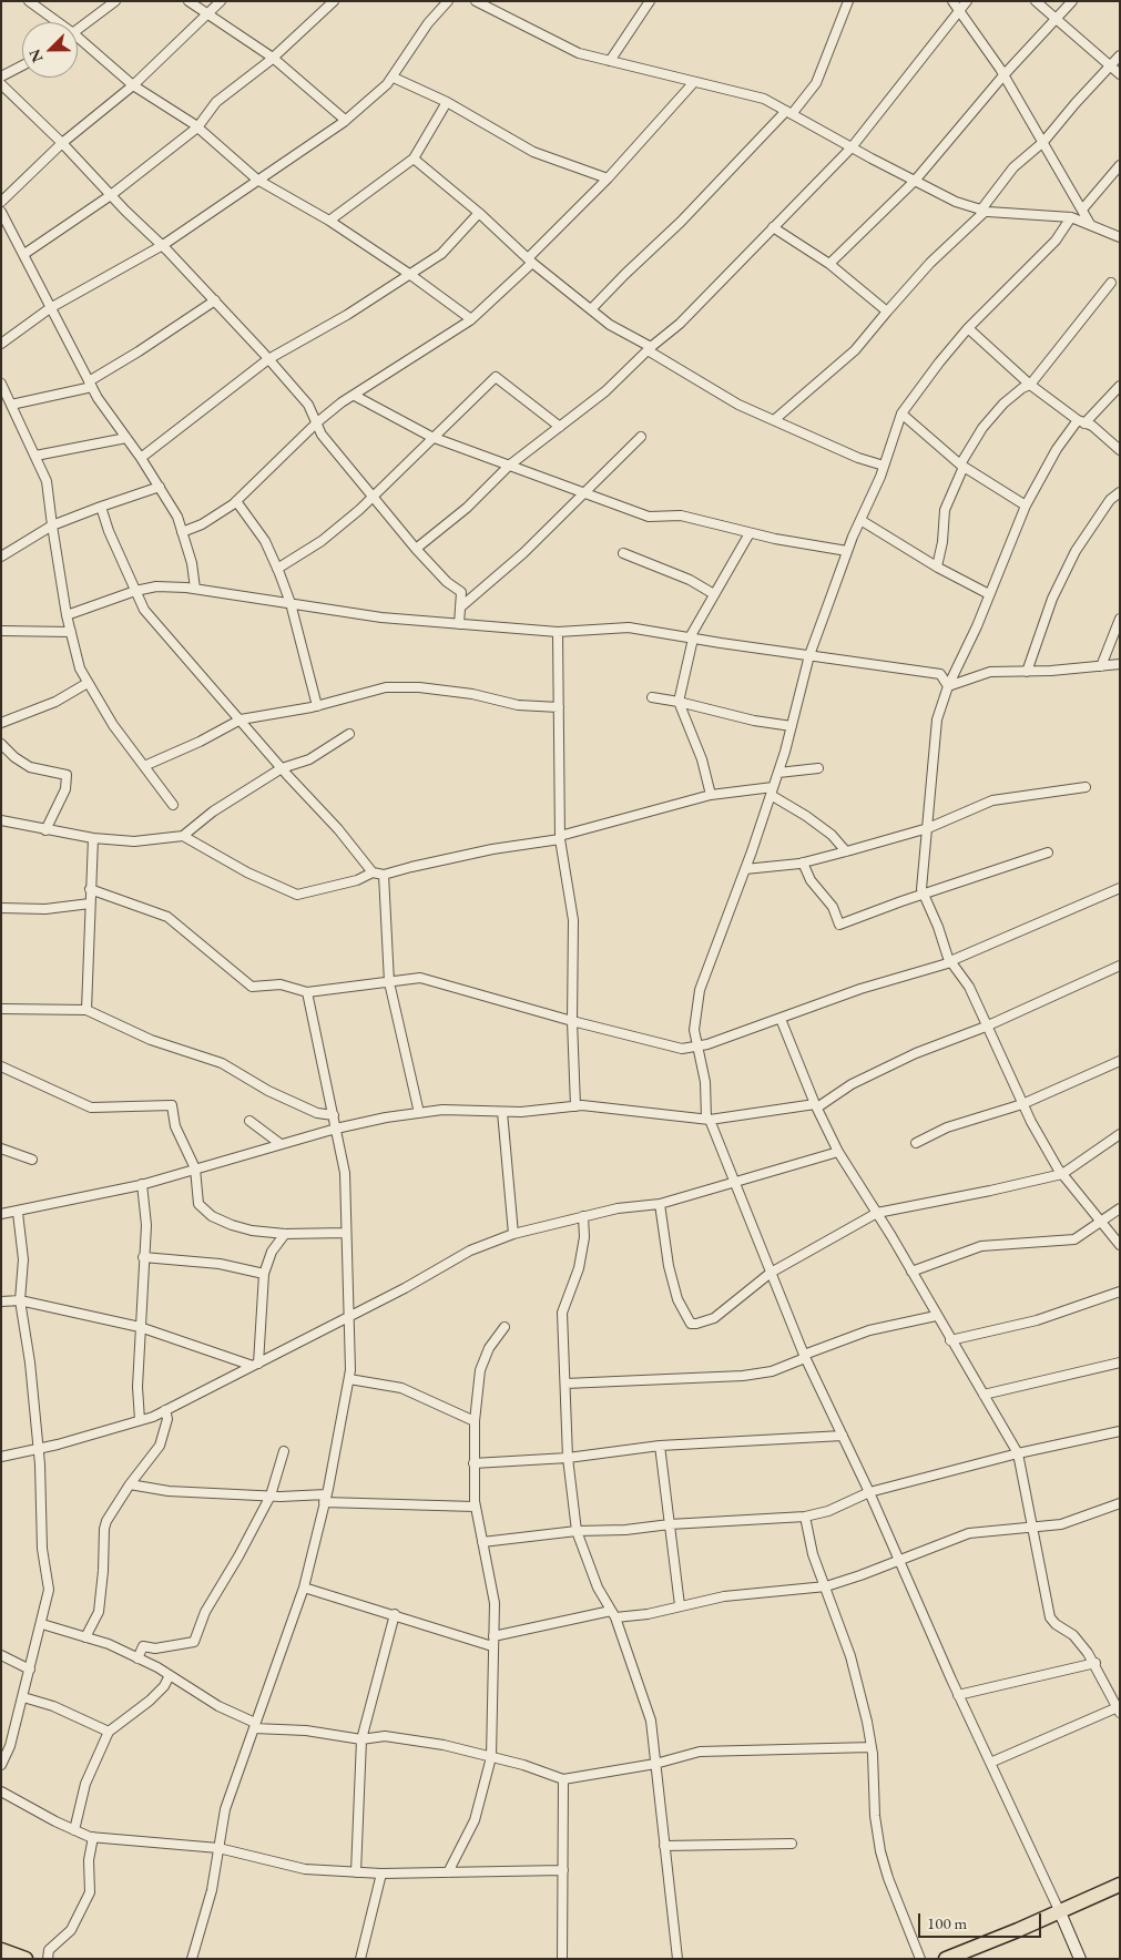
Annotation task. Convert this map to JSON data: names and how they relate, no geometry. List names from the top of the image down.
{
  "scale_bar": "100 m",
  "north": "bottom left"
}
